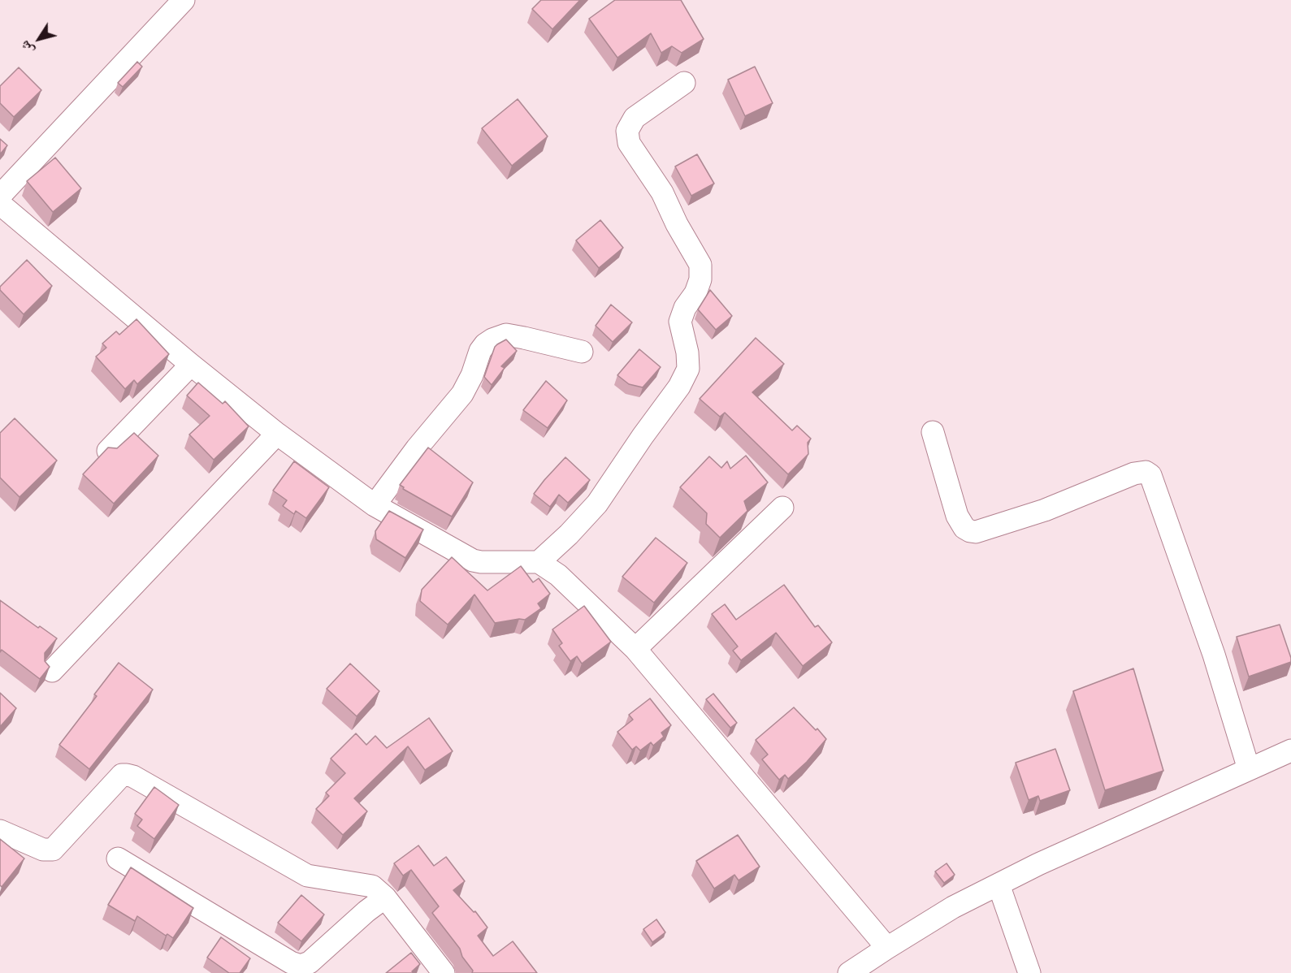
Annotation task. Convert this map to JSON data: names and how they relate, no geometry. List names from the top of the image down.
{
  "north": "bottom left"
}
